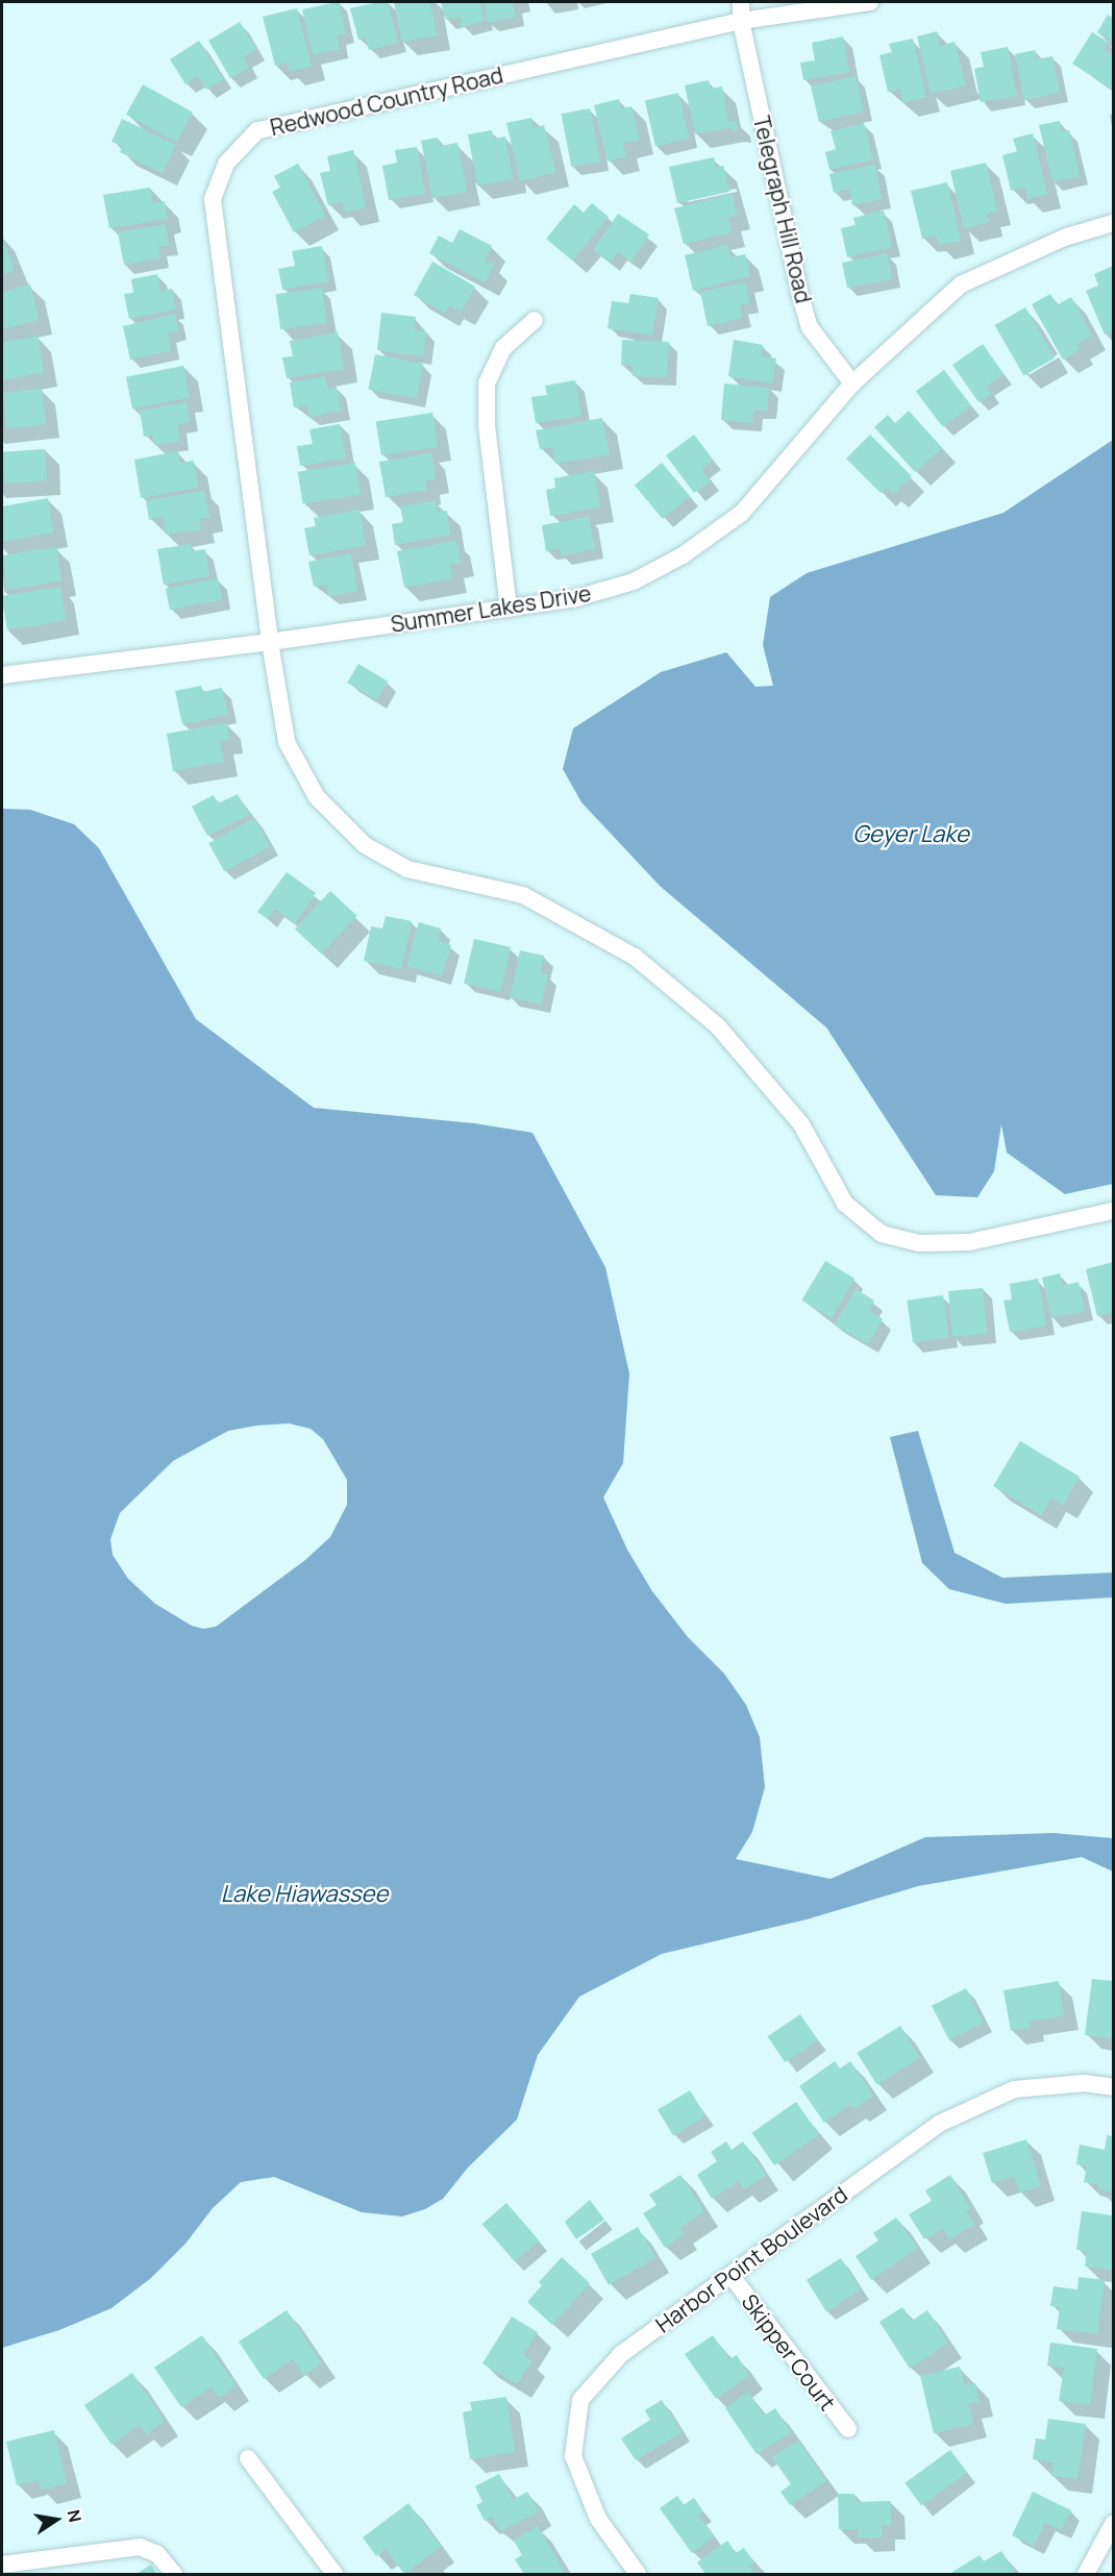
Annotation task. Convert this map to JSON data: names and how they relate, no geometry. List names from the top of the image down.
{
  "streets": {
    "street": [
      "Redwood Country Road",
      "Telegraph Hill Road",
      "Summer Lakes Drive",
      "Harbor Point Boulevard",
      "Skipper Court"
    ]
  },
  "crossings": [
    ["Redwood Country Road", "Telegraph Hill Road"],
    ["Redwood Country Road", "Summer Lakes Drive"],
    ["Telegraph Hill Road", "Summer Lakes Drive"],
    ["Harbor Point Boulevard", "Skipper Court"]
  ],
  "water": ["Geyer Lake", "Lake Hiawassee"],
  "north": "right"
}
